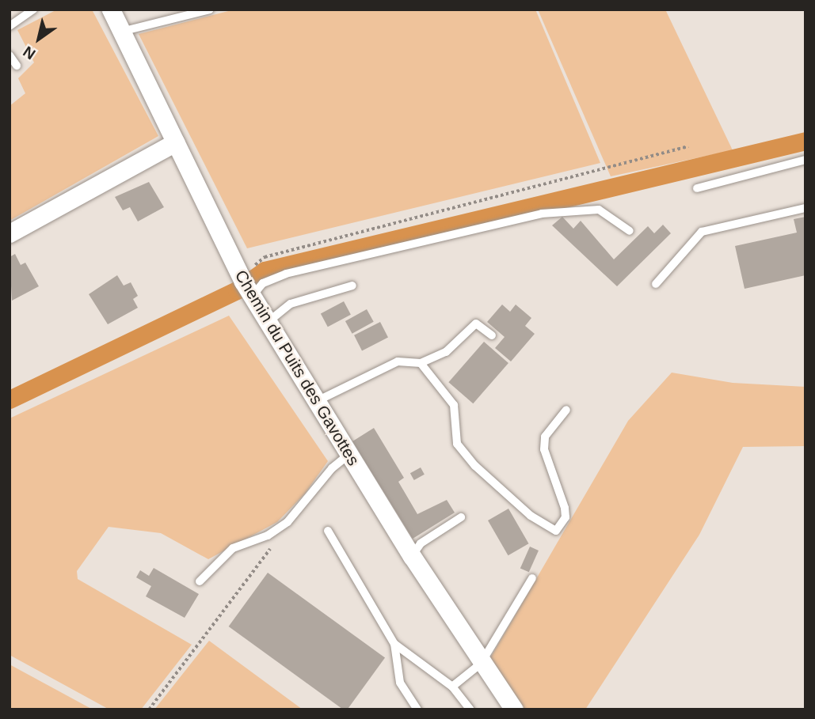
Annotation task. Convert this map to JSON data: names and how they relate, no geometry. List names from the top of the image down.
{
  "streets": {
    "street": ["Chemin du Puits des Gavottes"]
  },
  "north": "bottom left"
}
